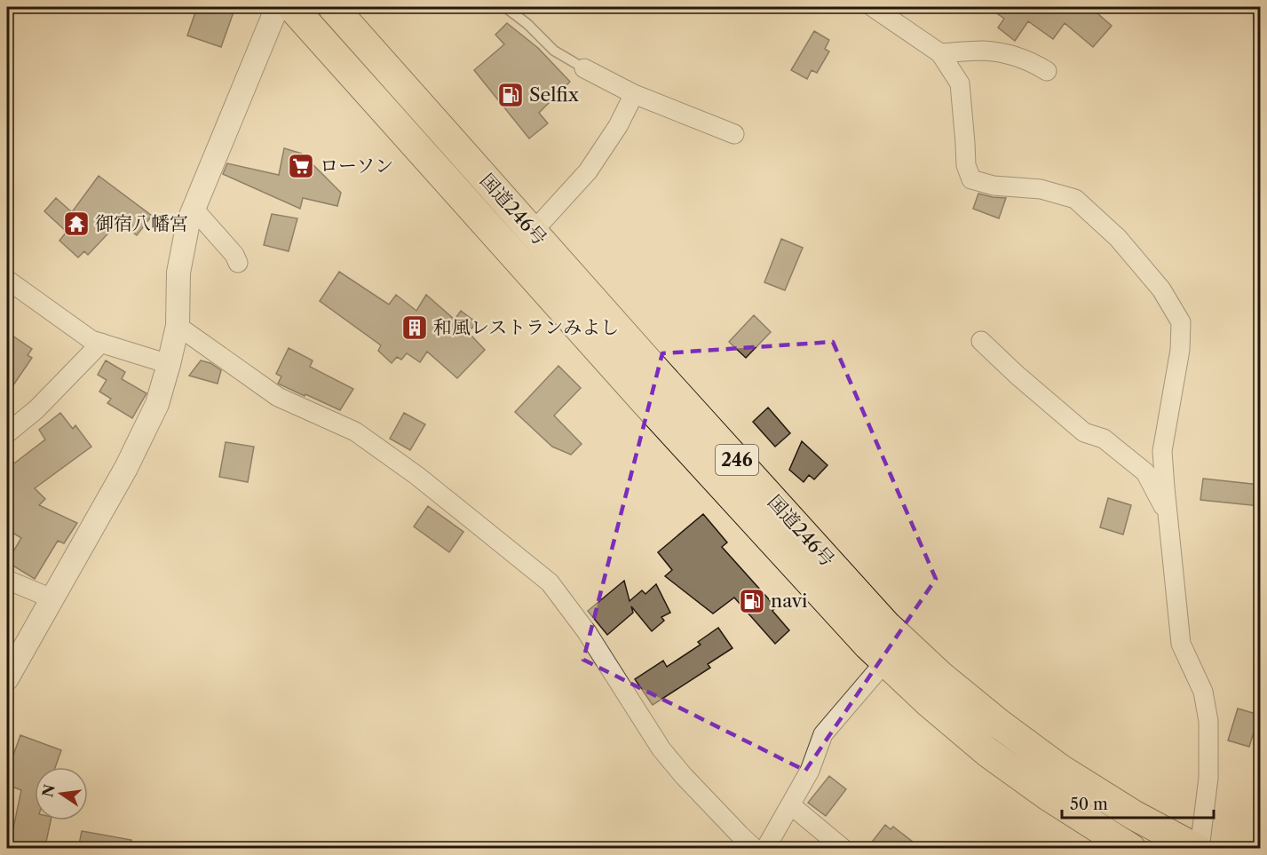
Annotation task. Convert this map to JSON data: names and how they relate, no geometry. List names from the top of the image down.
{
  "streets": {
    "highway": ["国道246号", "246"]
  },
  "places": {
    "fuel station": ["Selfix", "navi"],
    "supermarket": ["ローソン"],
    "temple": ["御宿八幡宮"],
    "building": ["和風レストランみよし"]
  },
  "scale_bar": "50 m",
  "north": "left"
}
